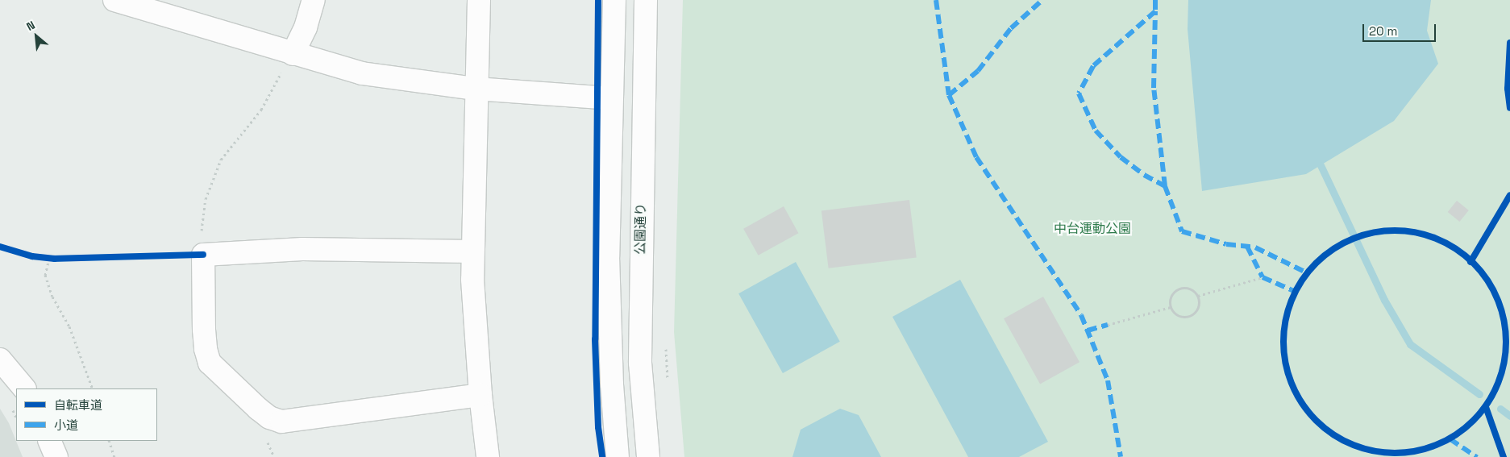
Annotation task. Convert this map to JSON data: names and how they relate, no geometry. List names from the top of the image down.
{
  "streets": {
    "street": ["公園通り"]
  },
  "parks": ["中台運動公園"],
  "legend": ["自転車道", "小道"],
  "scale_bar": "20 m",
  "north": "top left"
}
